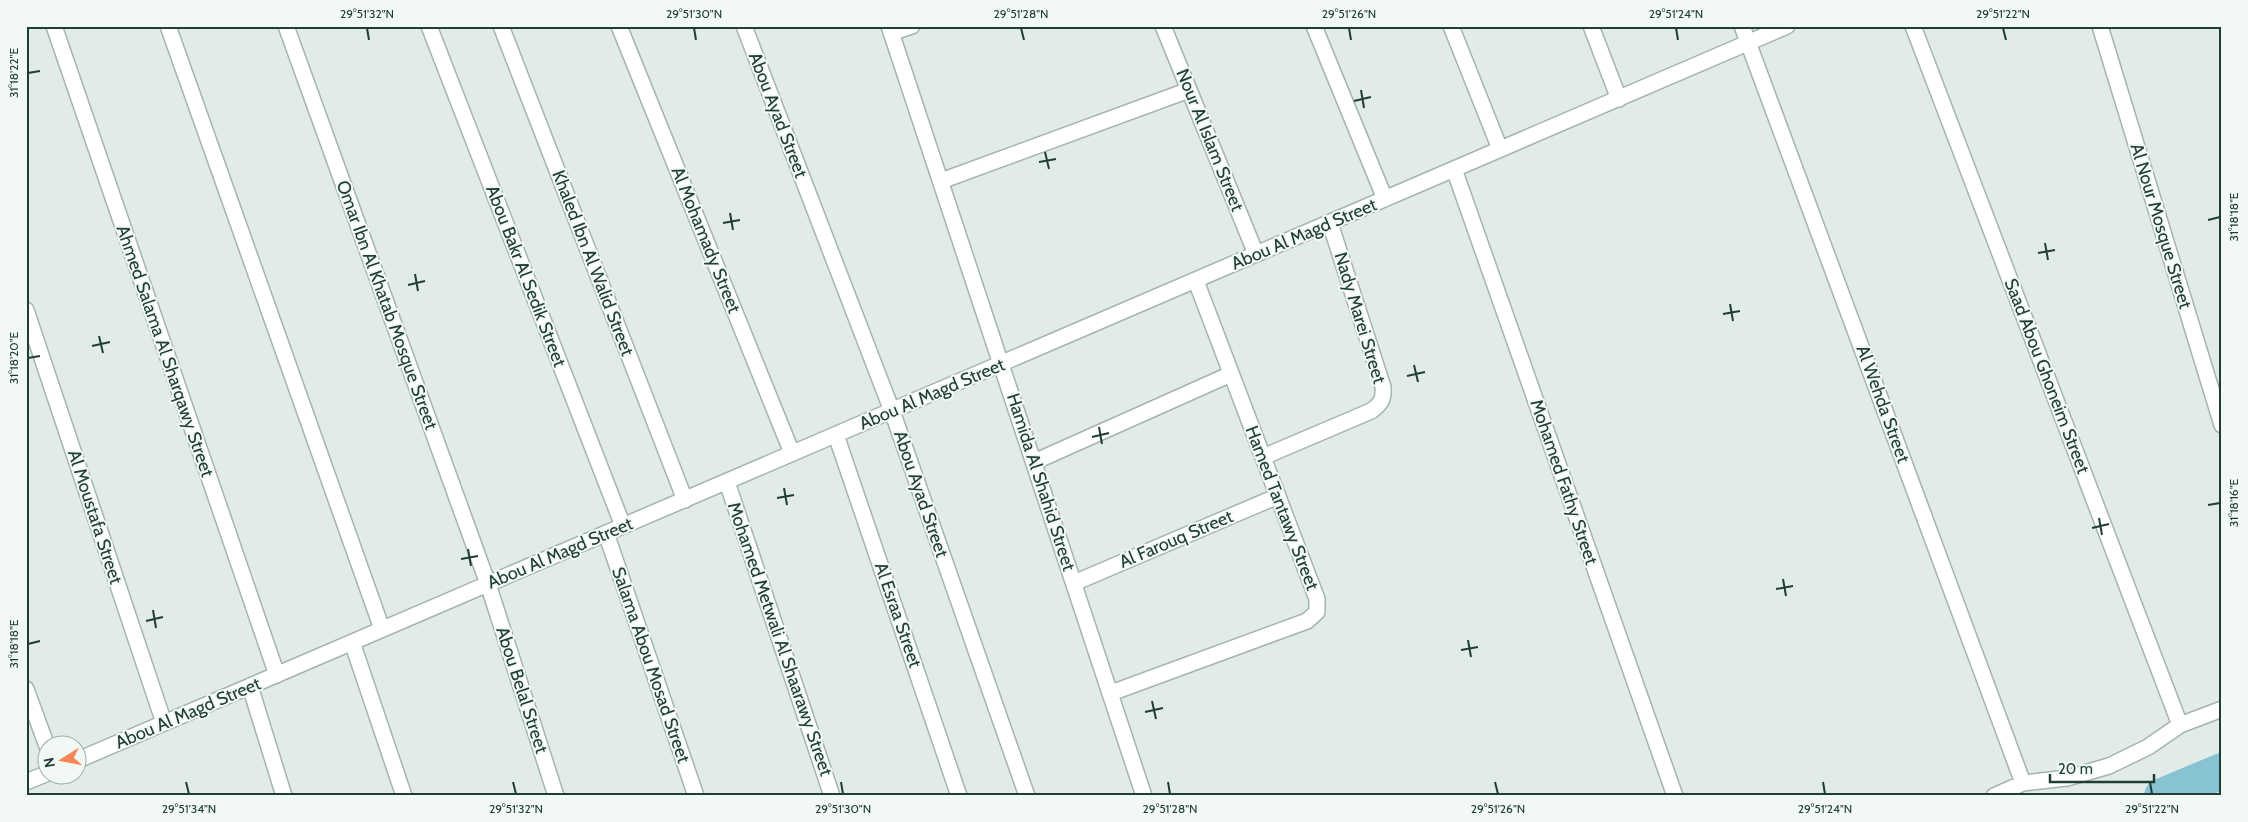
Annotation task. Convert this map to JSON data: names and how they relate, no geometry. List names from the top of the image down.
{
  "streets": {
    "street": [
      "Abou Ayad Street",
      "Nour Al Islam Street",
      "Al Nour Mosque Street",
      "Abou Al Magd Street",
      "Al Mohamady Street",
      "Khaled Ibn Al Walid Street",
      "Abou Bakr Al Sedik Street",
      "Omar Ibn Al Khatab Mosque Street",
      "Nady Marei Street",
      "Ahmed Salama Al Sharqawy Street",
      "Saad Abou Ghoneim Street",
      "Al Wehda Street",
      "Hamida Al Shahid Street",
      "Mohamed Fathy Street",
      "Hamed Tantawy Street",
      "Al Moustafa Street",
      "Al Farouq Street",
      "Al Esraa Street",
      "Mohamed Metwali Al Shaarawy Street",
      "Salama Abou Mosad Street",
      "Abou Belal Street"
    ]
  },
  "crossings": [
    ["Abou Ayad Street", "Abou Al Magd Street"],
    ["Nour Al Islam Street", "Abou Al Magd Street"],
    ["Abou Al Magd Street", "Al Mohamady Street"],
    ["Abou Al Magd Street", "Khaled Ibn Al Walid Street"],
    ["Abou Al Magd Street", "Abou Bakr Al Sedik Street"],
    ["Abou Al Magd Street", "Omar Ibn Al Khatab Mosque Street"],
    ["Abou Al Magd Street", "Nady Marei Street"],
    ["Abou Al Magd Street", "Ahmed Salama Al Sharqawy Street"],
    ["Abou Al Magd Street", "Al Wehda Street"],
    ["Abou Al Magd Street", "Hamida Al Shahid Street"],
    ["Abou Al Magd Street", "Mohamed Fathy Street"],
    ["Abou Al Magd Street", "Hamed Tantawy Street"],
    ["Abou Al Magd Street", "Al Moustafa Street"],
    ["Abou Al Magd Street", "Al Esraa Street"],
    ["Abou Al Magd Street", "Mohamed Metwali Al Shaarawy Street"],
    ["Abou Al Magd Street", "Salama Abou Mosad Street"],
    ["Abou Al Magd Street", "Abou Belal Street"],
    ["Omar Ibn Al Khatab Mosque Street", "Abou Belal Street"],
    ["Nady Marei Street", "Hamed Tantawy Street"],
    ["Hamida Al Shahid Street", "Hamed Tantawy Street"],
    ["Hamida Al Shahid Street", "Al Farouq Street"],
    ["Hamed Tantawy Street", "Al Farouq Street"]
  ],
  "scale_bar": "20 m",
  "north": "left",
  "coordinates": [
    "29°51'32\"N",
    "29°51'30\"N",
    "29°51'28\"N",
    "29°51'26\"N",
    "29°51'24\"N",
    "29°51'22\"N",
    "31°18'22\"E",
    "31°18'18\"E",
    "31°18'20\"E",
    "31°18'16\"E",
    "29°51'34\"N"
  ]
}
